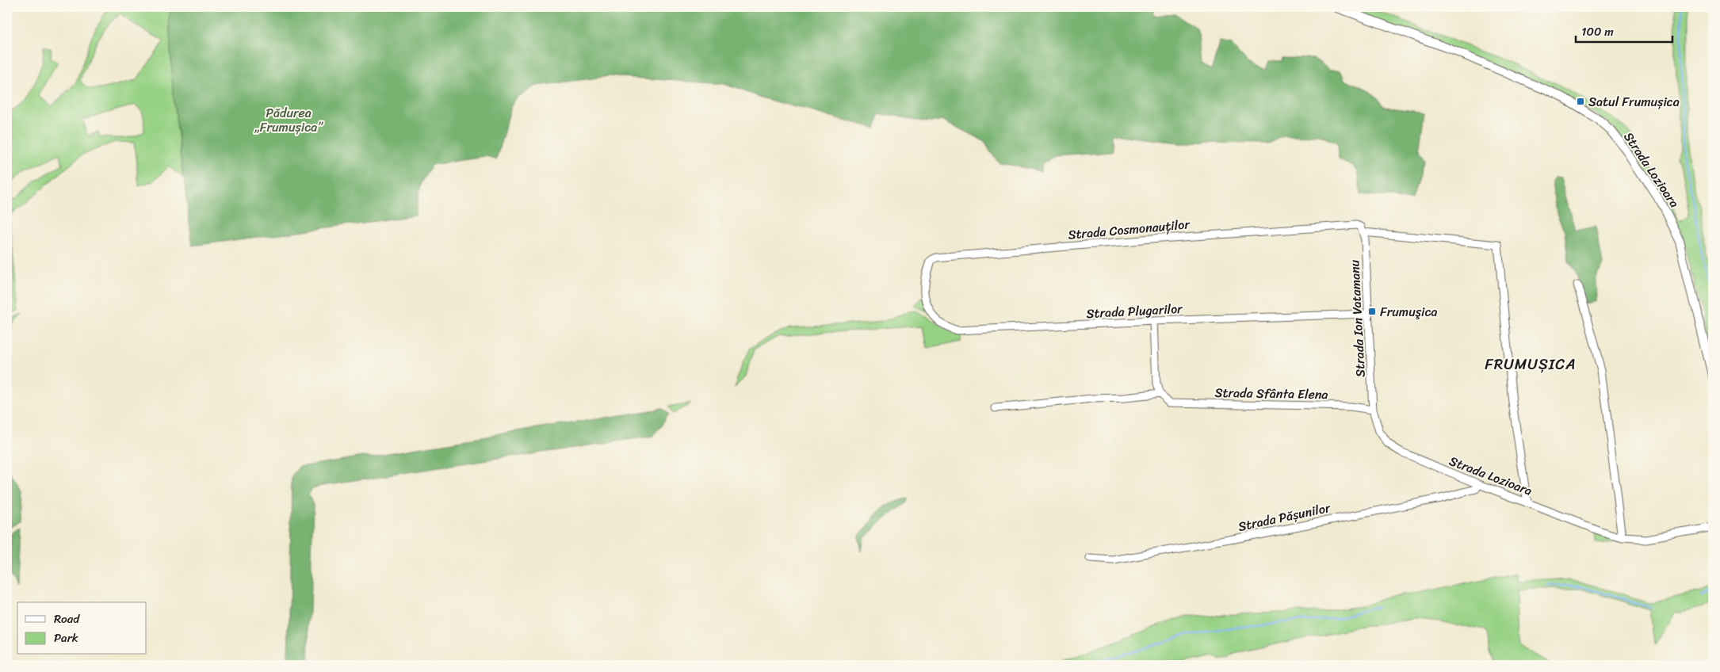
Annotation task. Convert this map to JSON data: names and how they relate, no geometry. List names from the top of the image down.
{
  "streets": {
    "street": [
      "Strada Lozioara",
      "Strada Cosmonauților",
      "Strada Plugarilor",
      "Strada Ion Vatamanu",
      "Strada Sfânta Elena",
      "Strada Pășunilor"
    ]
  },
  "crossings": [
    ["Strada Lozioara", "Strada Ion Vatamanu"],
    ["Strada Lozioara", "Strada Sfânta Elena"],
    ["Strada Lozioara", "Strada Pășunilor"],
    ["Strada Cosmonauților", "Strada Plugarilor"],
    ["Strada Cosmonauților", "Strada Ion Vatamanu"],
    ["Strada Plugarilor", "Strada Ion Vatamanu"],
    ["Strada Ion Vatamanu", "Strada Sfânta Elena"]
  ],
  "districts": ["FRUMUȘICA"],
  "parks": ["Pădurea „Frumușica”"],
  "places": {
    "transit": ["Satul Frumușica", "Frumuşica"]
  },
  "legend": ["Road", "Park"],
  "scale_bar": "100 m"
}
